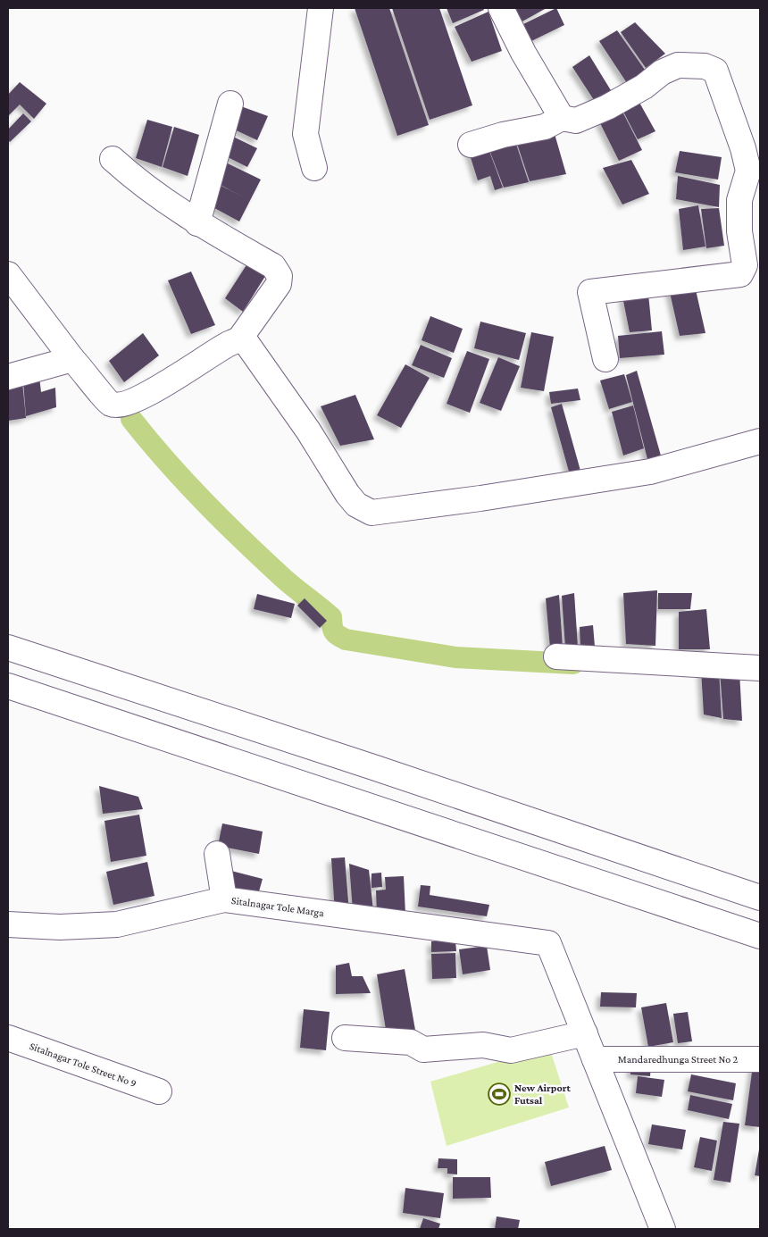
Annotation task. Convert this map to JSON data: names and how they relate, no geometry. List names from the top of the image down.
{
  "streets": {
    "street": ["Sitalnagar Tole Marga", "Mandaredhunga Street No 2", "Sitalnagar Tole Street No 9"]
  },
  "places": {
    "sports": ["New Airport Futsal"]
  }
}
